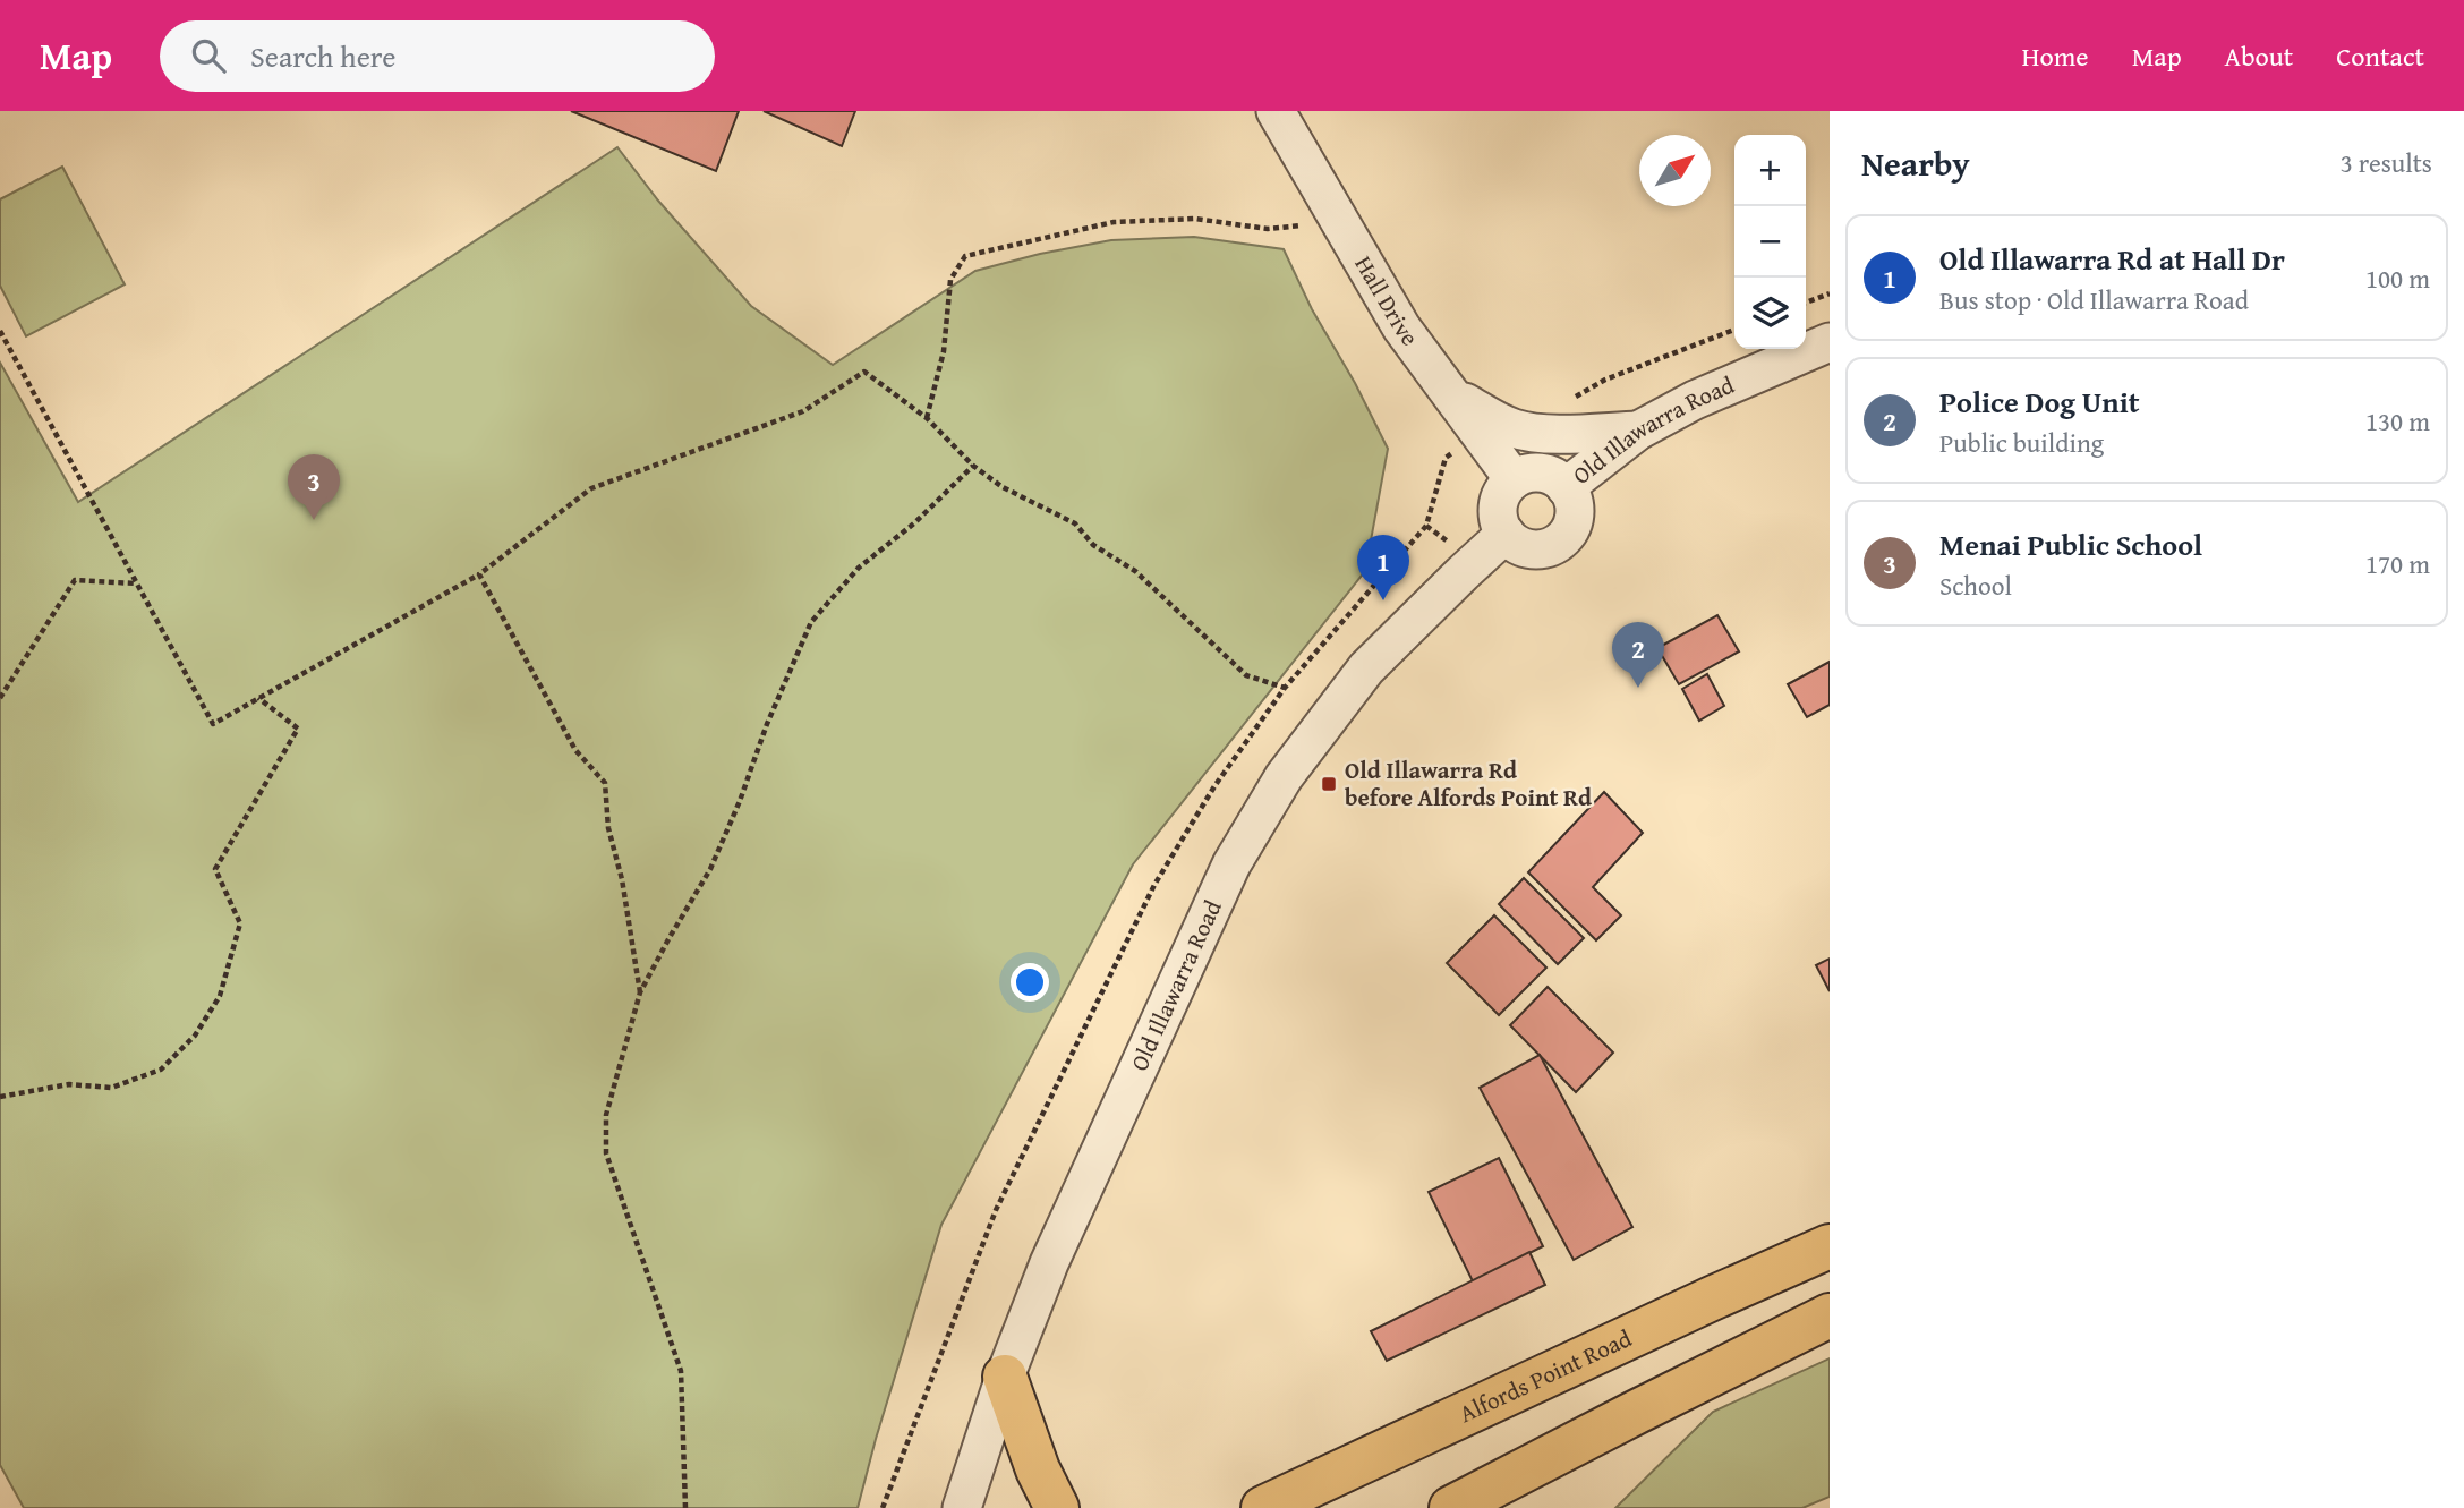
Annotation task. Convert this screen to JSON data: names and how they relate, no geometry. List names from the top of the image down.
{
  "streets": {
    "highway": ["Alfords Point Road"],
    "street": ["Hall Drive", "Old Illawarra Road"]
  },
  "crossings": [
    ["Hall Drive", "Old Illawarra Road"]
  ],
  "places": {
    "transit": ["Old Illawarra Rd before Alfords Point Rd"]
  },
  "north": "top right",
  "page": {
    "header": "Map",
    "search": "Search here",
    "nav": [
      "Home",
      "Map",
      "About",
      "Contact"
    ],
    "heading": ["Nearby", "3 results"],
    "map_buttons": ["+", "−"],
    "list": [
      {
        "mark": "1",
        "name": "Old Illawarra Rd at Hall Dr",
        "note": "Bus stop · Old Illawarra Road",
        "value": "100 m"
      },
      {
        "mark": "2",
        "name": "Police Dog Unit",
        "note": "Public building",
        "value": "130 m"
      },
      {
        "mark": "3",
        "name": "Menai Public School",
        "note": "School",
        "value": "170 m"
      }
    ],
    "pins": ["3", "1", "2"]
  }
}
